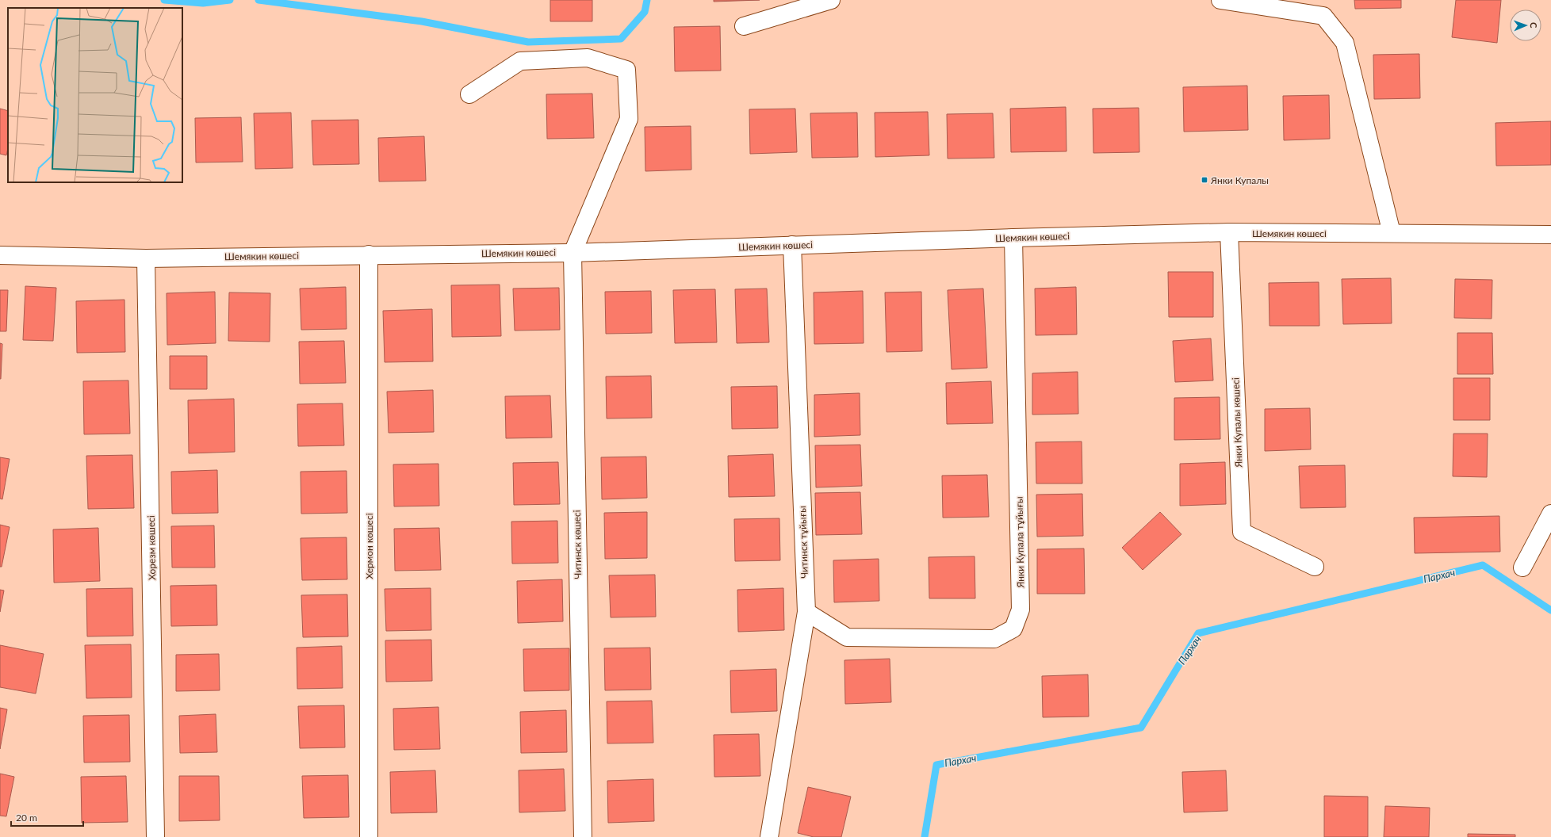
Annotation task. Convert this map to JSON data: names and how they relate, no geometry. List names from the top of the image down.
{
  "streets": {
    "street": [
      "Шемякин көшесі",
      "Янки Купалы көшесі",
      "Читинск тұйығы",
      "Янки Купала тұйығы",
      "Читинск көшесі",
      "Хермон көшесі",
      "Хорезм көшесі"
    ]
  },
  "crossings": [
    ["Шемякин көшесі", "Янки Купалы көшесі"],
    ["Шемякин көшесі", "Читинск тұйығы"],
    ["Шемякин көшесі", "Янки Купала тұйығы"],
    ["Шемякин көшесі", "Читинск көшесі"],
    ["Шемякин көшесі", "Хермон көшесі"],
    ["Шемякин көшесі", "Хорезм көшесі"],
    ["Читинск тұйығы", "Янки Купала тұйығы"]
  ],
  "water": ["Пархач"],
  "places": {
    "transit": ["Янки Купалы"]
  },
  "scale_bar": "20 m",
  "north": "right"
}
